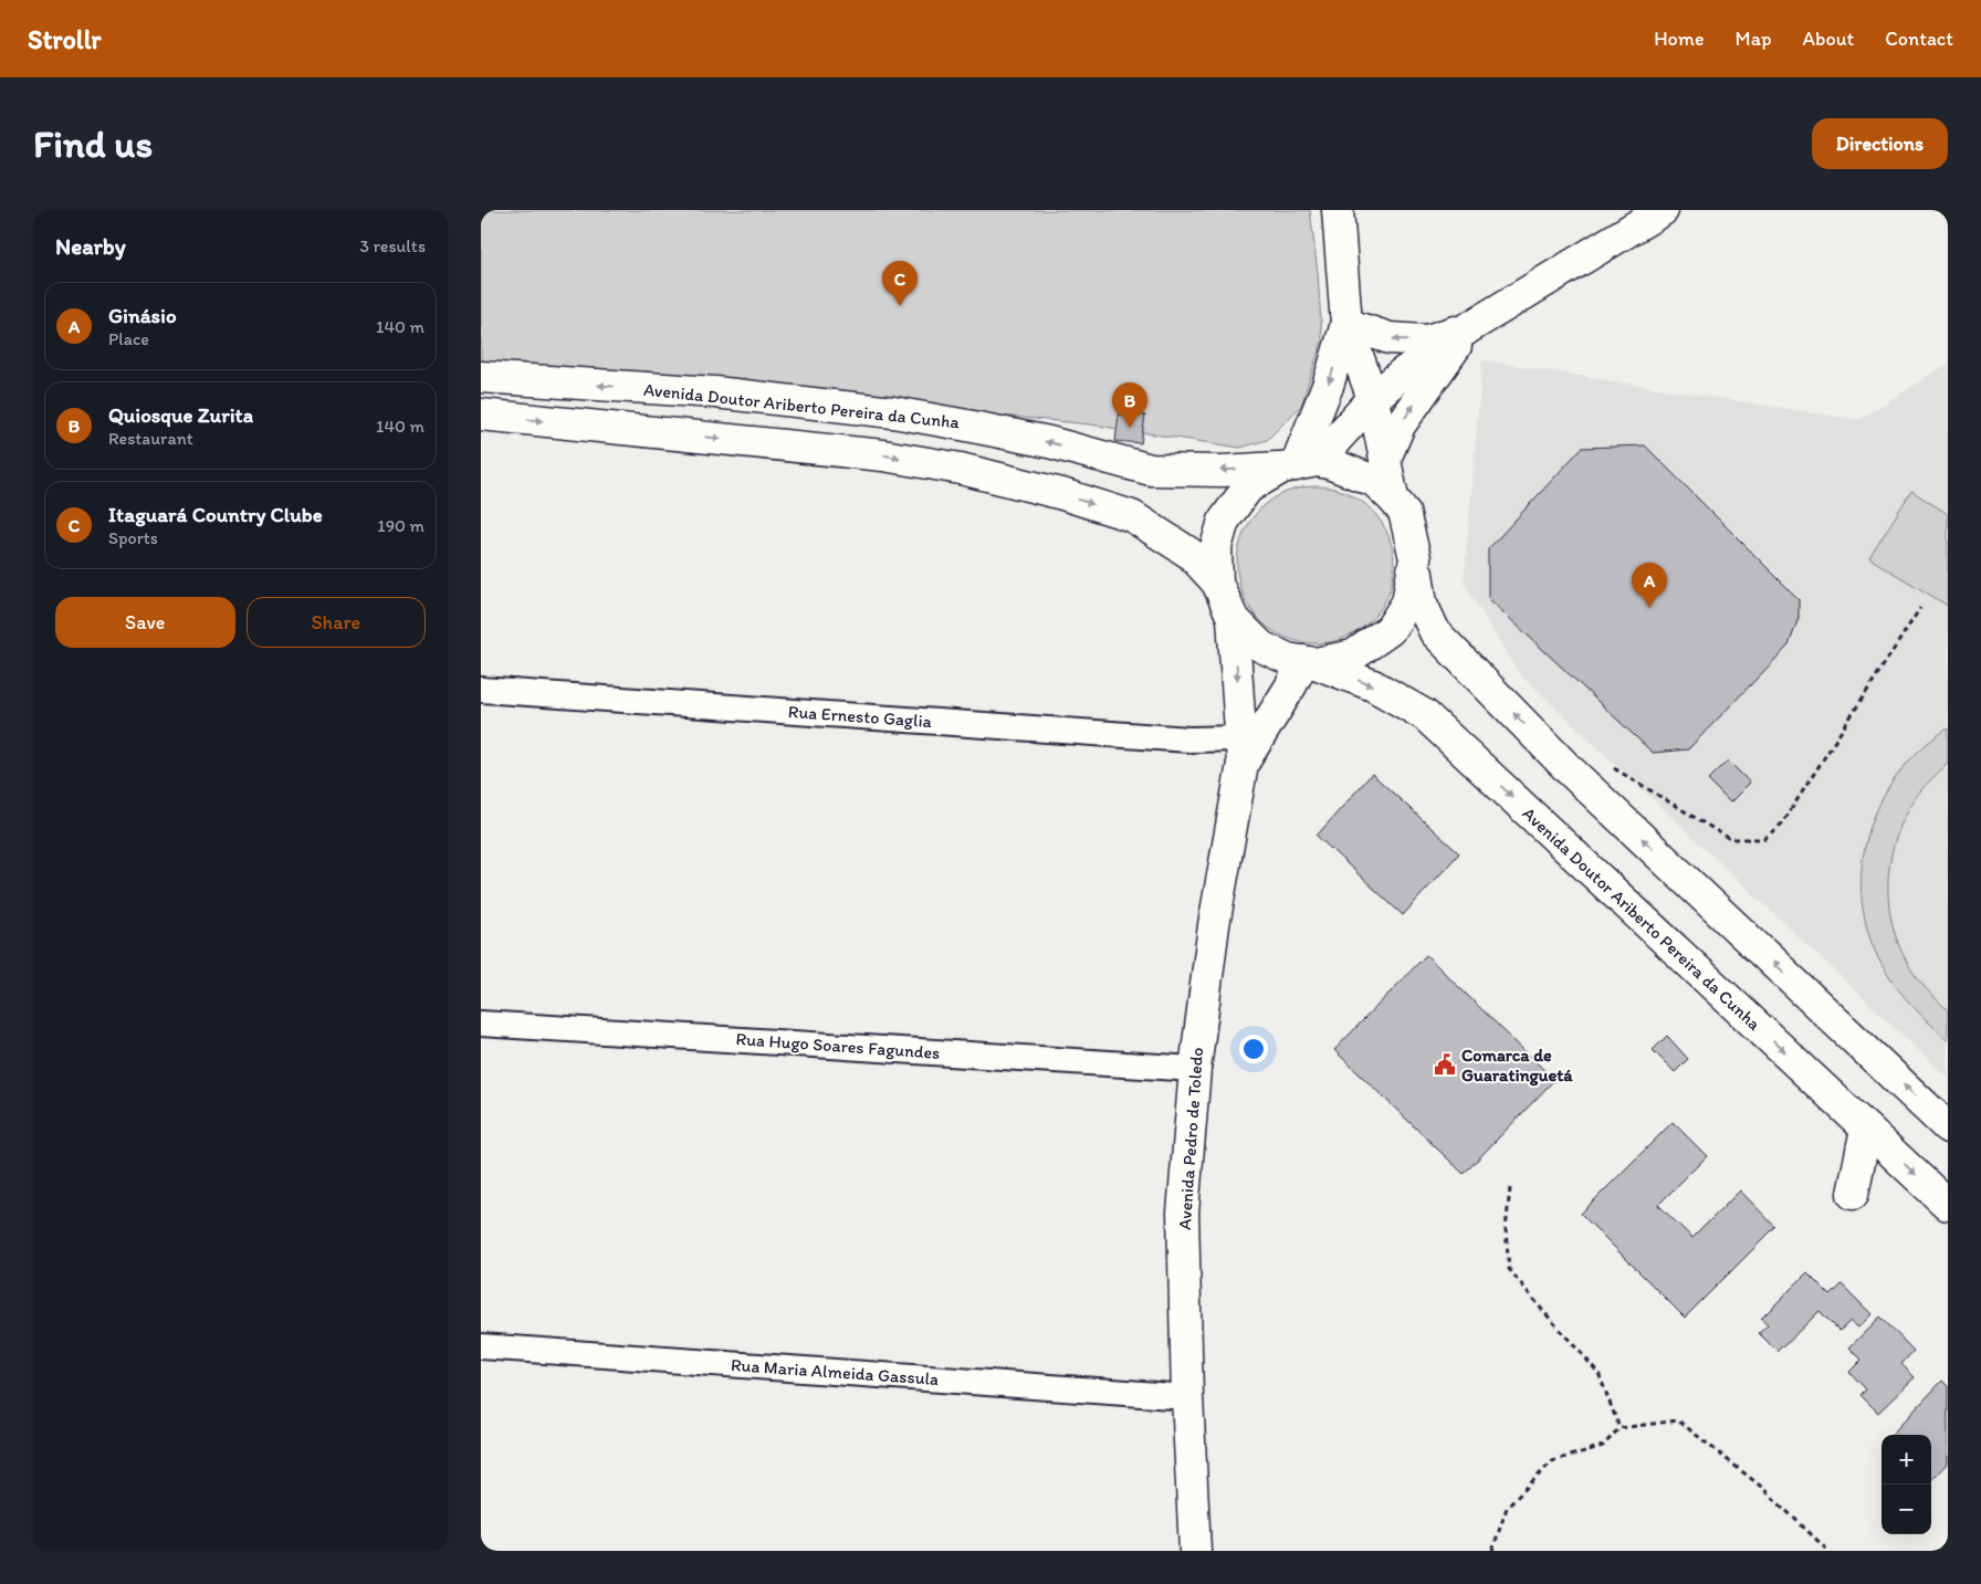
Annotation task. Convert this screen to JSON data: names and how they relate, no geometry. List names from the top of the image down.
{
  "streets": {
    "main road": ["Avenida Doutor Ariberto Pereira da Cunha", "Avenida Pedro de Toledo"],
    "street": ["Rua Ernesto Gaglia", "Rua Hugo Soares Fagundes", "Rua Maria Almeida Gassula"]
  },
  "crossings": [
    ["Avenida Doutor Ariberto Pereira da Cunha", "Avenida Pedro de Toledo"],
    ["Rua Ernesto Gaglia", "Avenida Pedro de Toledo"],
    ["Rua Hugo Soares Fagundes", "Avenida Pedro de Toledo"],
    ["Avenida Pedro de Toledo", "Rua Maria Almeida Gassula"]
  ],
  "places": {
    "public building": ["Comarca de Guaratinguetá"]
  },
  "page": {
    "header": "Strollr",
    "nav": [
      "Home",
      "Map",
      "About",
      "Contact"
    ],
    "buttons": [
      "Directions",
      ["Save", "Share"]
    ],
    "title": "Find us",
    "heading": ["Nearby", "3 results"],
    "pins": ["C", "B", "A"],
    "list": [
      {
        "mark": "A",
        "name": "Ginásio",
        "note": "Place",
        "value": "140 m"
      },
      {
        "mark": "B",
        "name": "Quiosque Zurita",
        "note": "Restaurant",
        "value": "140 m"
      },
      {
        "mark": "C",
        "name": "Itaguará Country Clube",
        "note": "Sports",
        "value": "190 m"
      }
    ],
    "map_buttons": ["+", "−"]
  }
}
